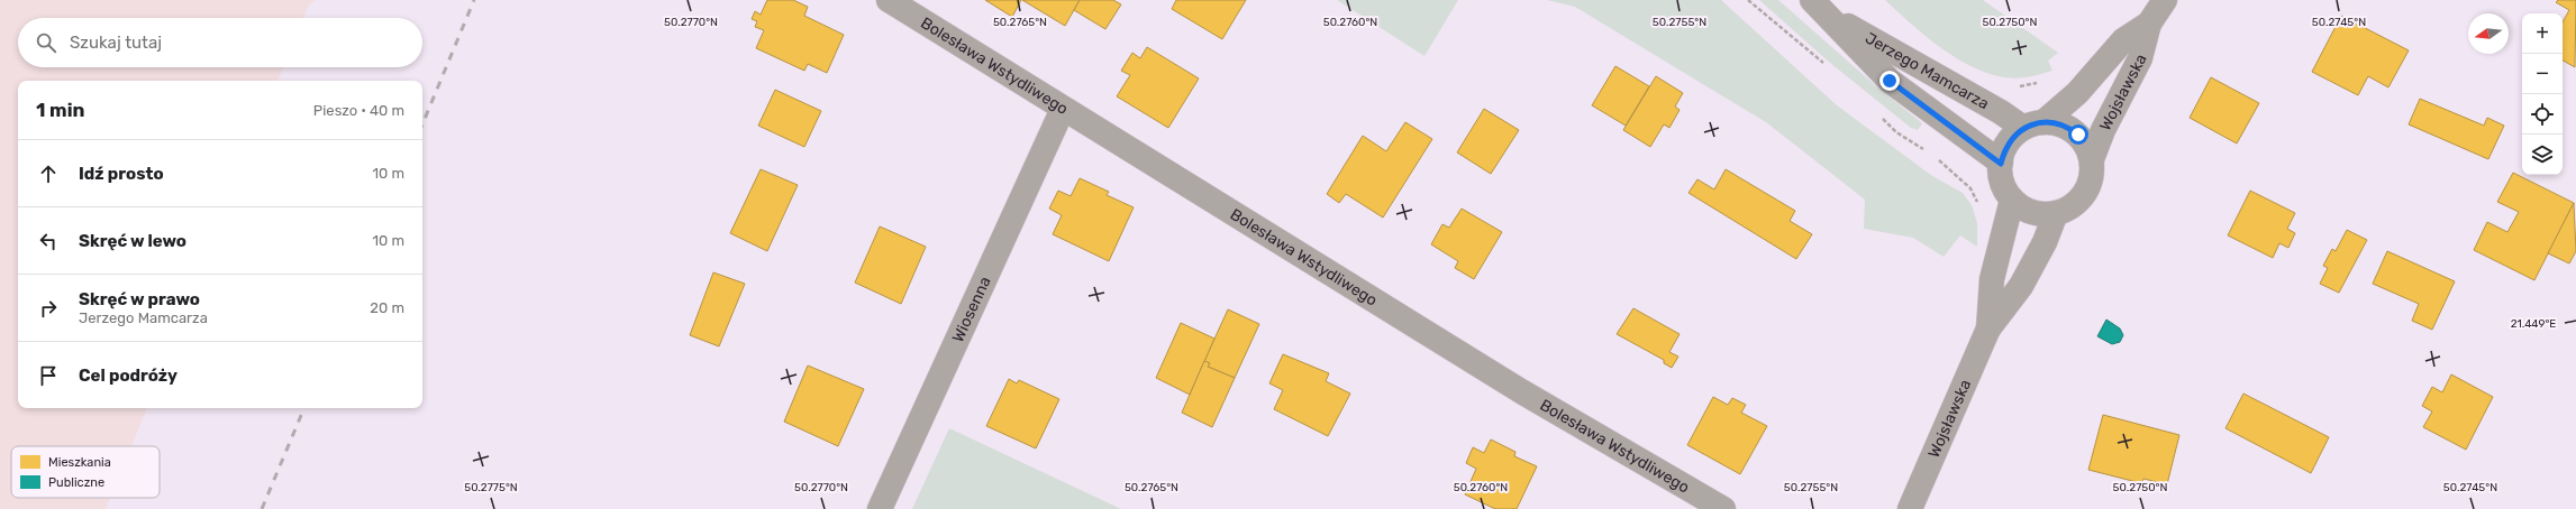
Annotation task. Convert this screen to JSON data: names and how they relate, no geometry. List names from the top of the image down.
{
  "streets": {
    "street": [
      "Bolesława Wstydliwego",
      "Jerzego Mamcarza",
      "Wojsławska",
      "Wiosenna"
    ]
  },
  "crossings": [
    ["Bolesława Wstydliwego", "Wiosenna"],
    ["Jerzego Mamcarza", "Wojsławska"]
  ],
  "legend": ["Mieszkania", "Publiczne"],
  "north": "left",
  "page": {
    "map_buttons": ["+", "−"],
    "search": "Szukaj tutaj",
    "heading": ["1 min", "Pieszo · 40 m"],
    "list": [
      ["Idź prosto", "10 m"],
      ["Skręć w lewo", "10 m"],
      ["Skręć w prawo", "Jerzego Mamcarza", "20 m"],
      "Cel podróży"
    ]
  },
  "coordinates": [
    "50.2770°N",
    "50.2765°N",
    "50.2760°N",
    "50.2755°N",
    "50.2750°N",
    "50.2745°N",
    "21.449°E",
    "50.2775°N"
  ]
}
